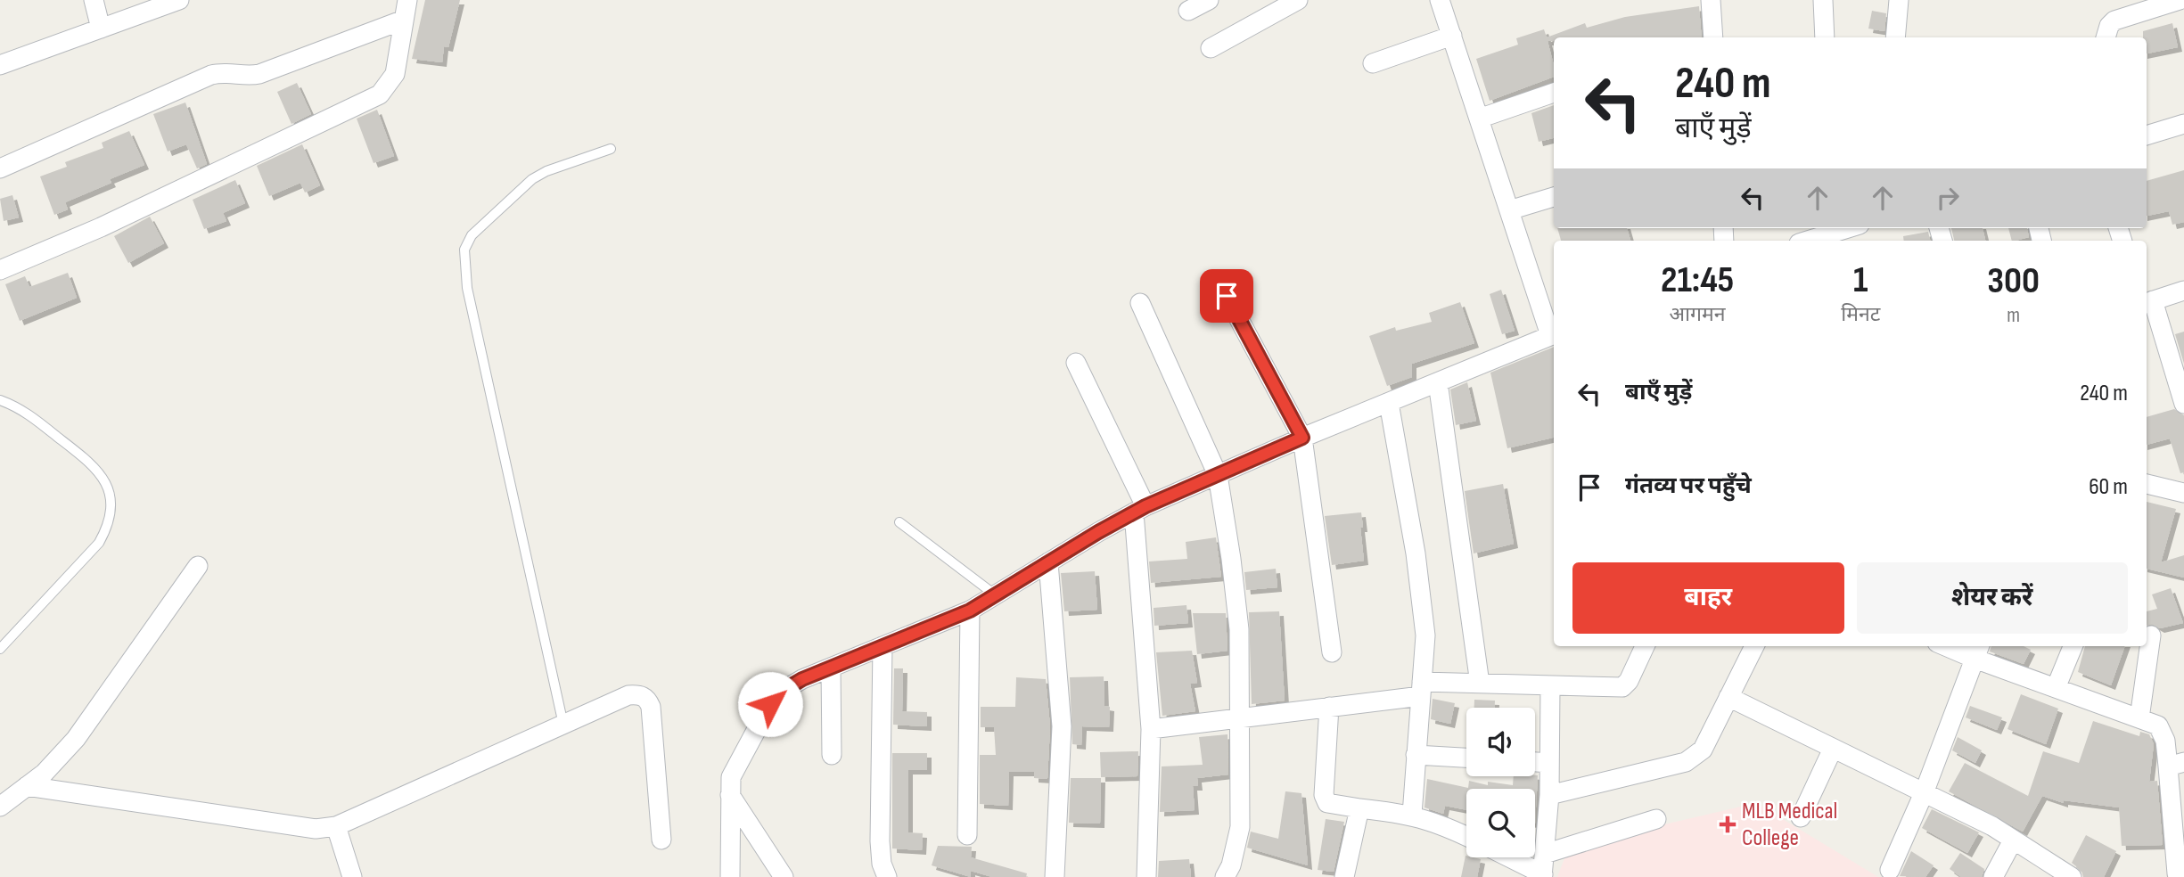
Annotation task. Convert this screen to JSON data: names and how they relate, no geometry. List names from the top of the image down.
{
  "places": {
    "health": ["MLB Medical College"]
  },
  "page": {
    "turn": ["240 m", "बाएँ मुड़ें"],
    "eta": [
      "21:45",
      "आगमन",
      "1",
      "मिनट",
      "300",
      "m"
    ],
    "list": [
      {
        "name": "बाएँ मुड़ें",
        "value": "240 m"
      },
      {
        "name": "गंतव्य पर पहुँचे",
        "value": "60 m"
      }
    ],
    "buttons": ["बाहर", "शेयर करें"]
  }
}
